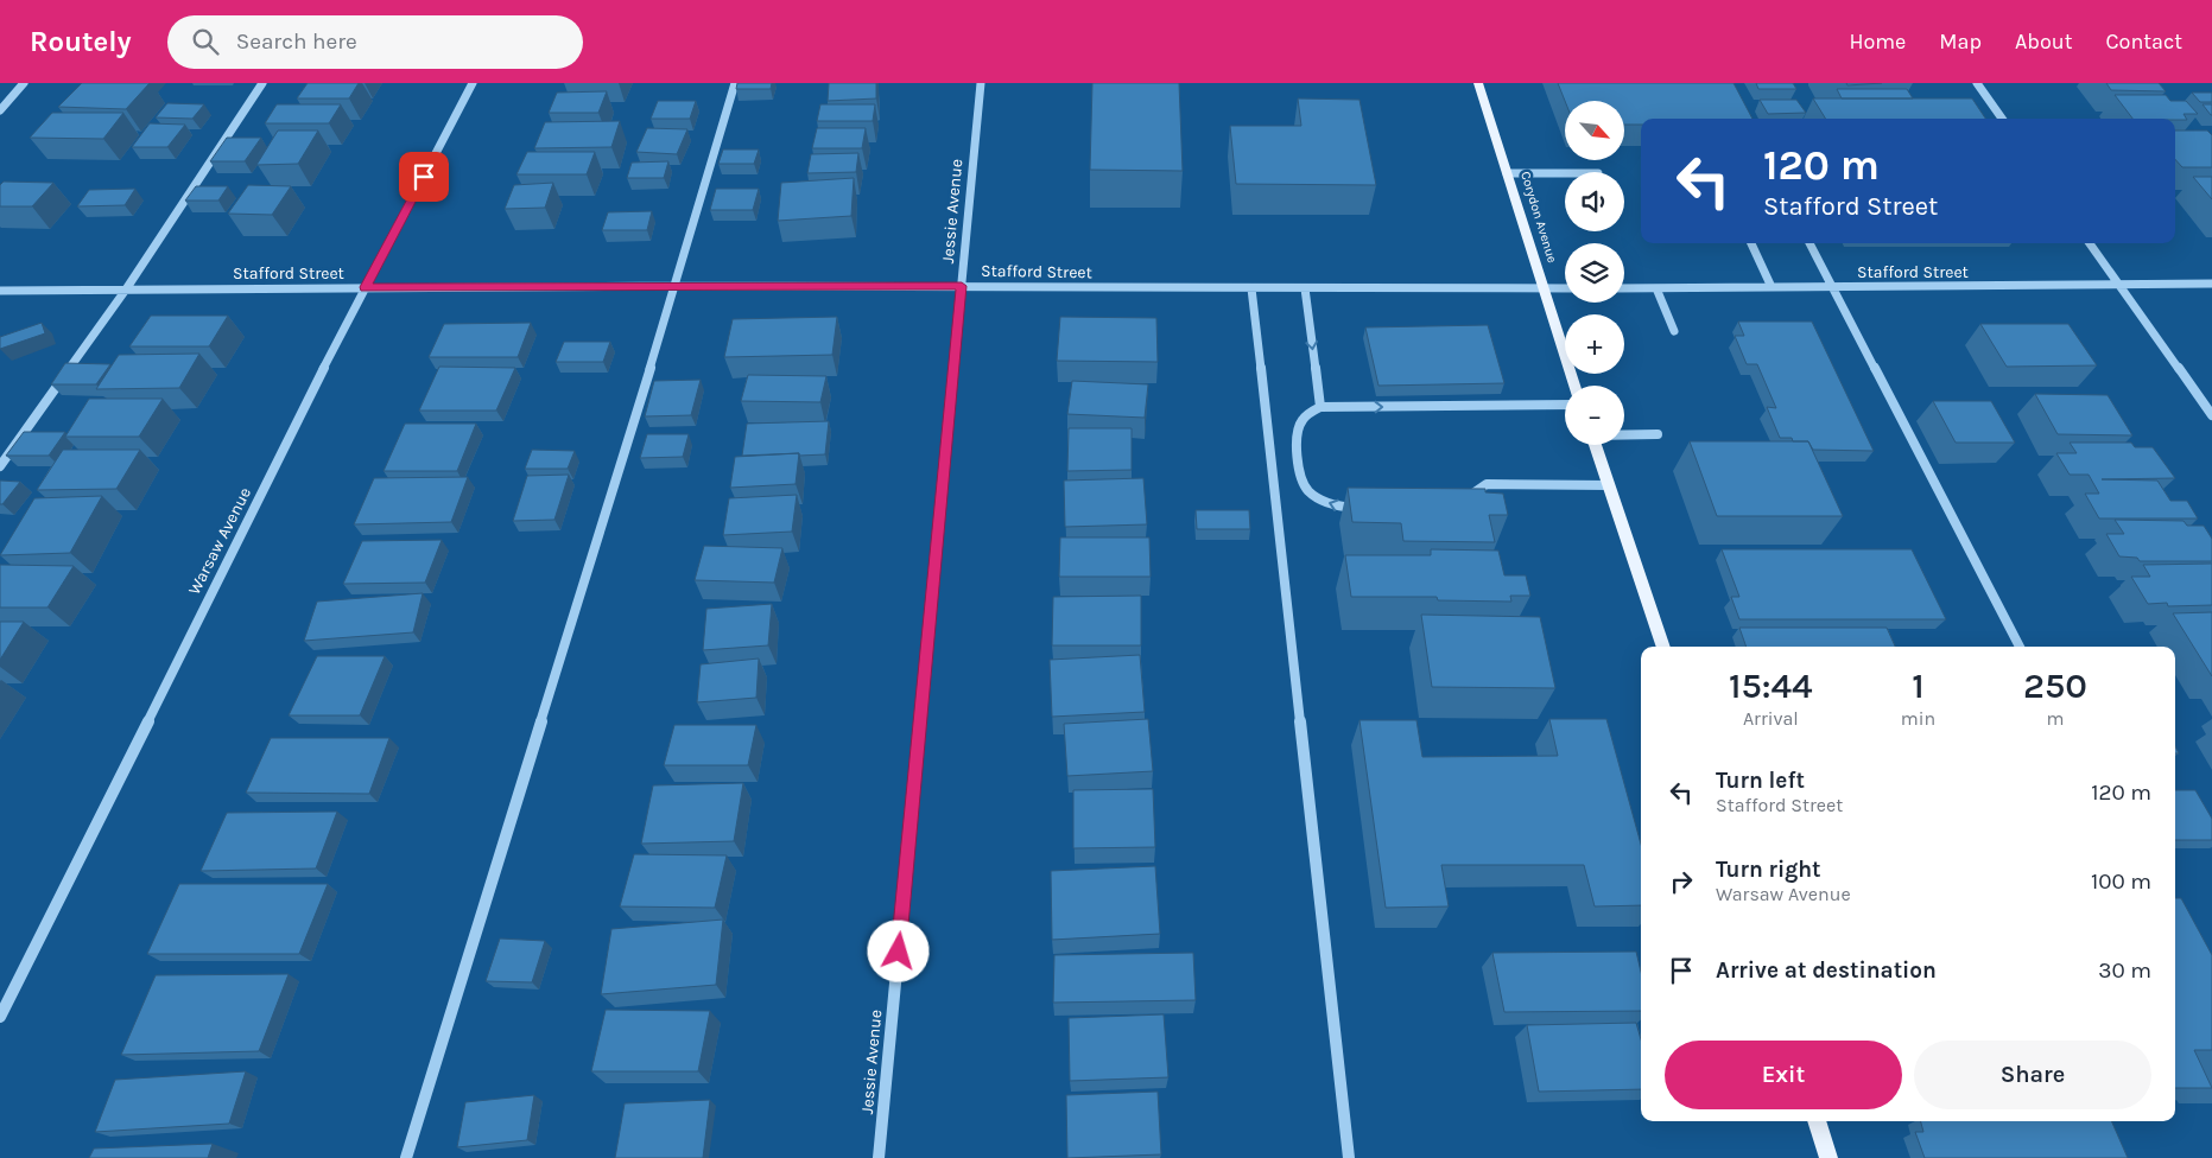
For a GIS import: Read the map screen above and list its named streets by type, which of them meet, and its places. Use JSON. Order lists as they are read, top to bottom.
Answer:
{
  "streets": {
    "main road": ["Corydon Avenue"],
    "street": ["Jessie Avenue", "Stafford Street", "Warsaw Avenue"]
  },
  "crossings": [
    ["Jessie Avenue", "Stafford Street"],
    ["Corydon Avenue", "Stafford Street"],
    ["Stafford Street", "Warsaw Avenue"]
  ],
  "north": "bottom right",
  "page": {
    "header": "Routely",
    "search": "Search here",
    "nav": [
      "Home",
      "Map",
      "About",
      "Contact"
    ],
    "map_buttons": ["+", "−"],
    "turn": ["120 m", "Stafford Street"],
    "eta": [
      "15:44",
      "Arrival",
      "1",
      "min",
      "250",
      "m"
    ],
    "list": [
      {
        "name": "Turn left",
        "note": "Stafford Street",
        "value": "120 m"
      },
      {
        "name": "Turn right",
        "note": "Warsaw Avenue",
        "value": "100 m"
      },
      {
        "name": "Arrive at destination",
        "value": "30 m"
      }
    ],
    "buttons": ["Exit", "Share"]
  }
}
